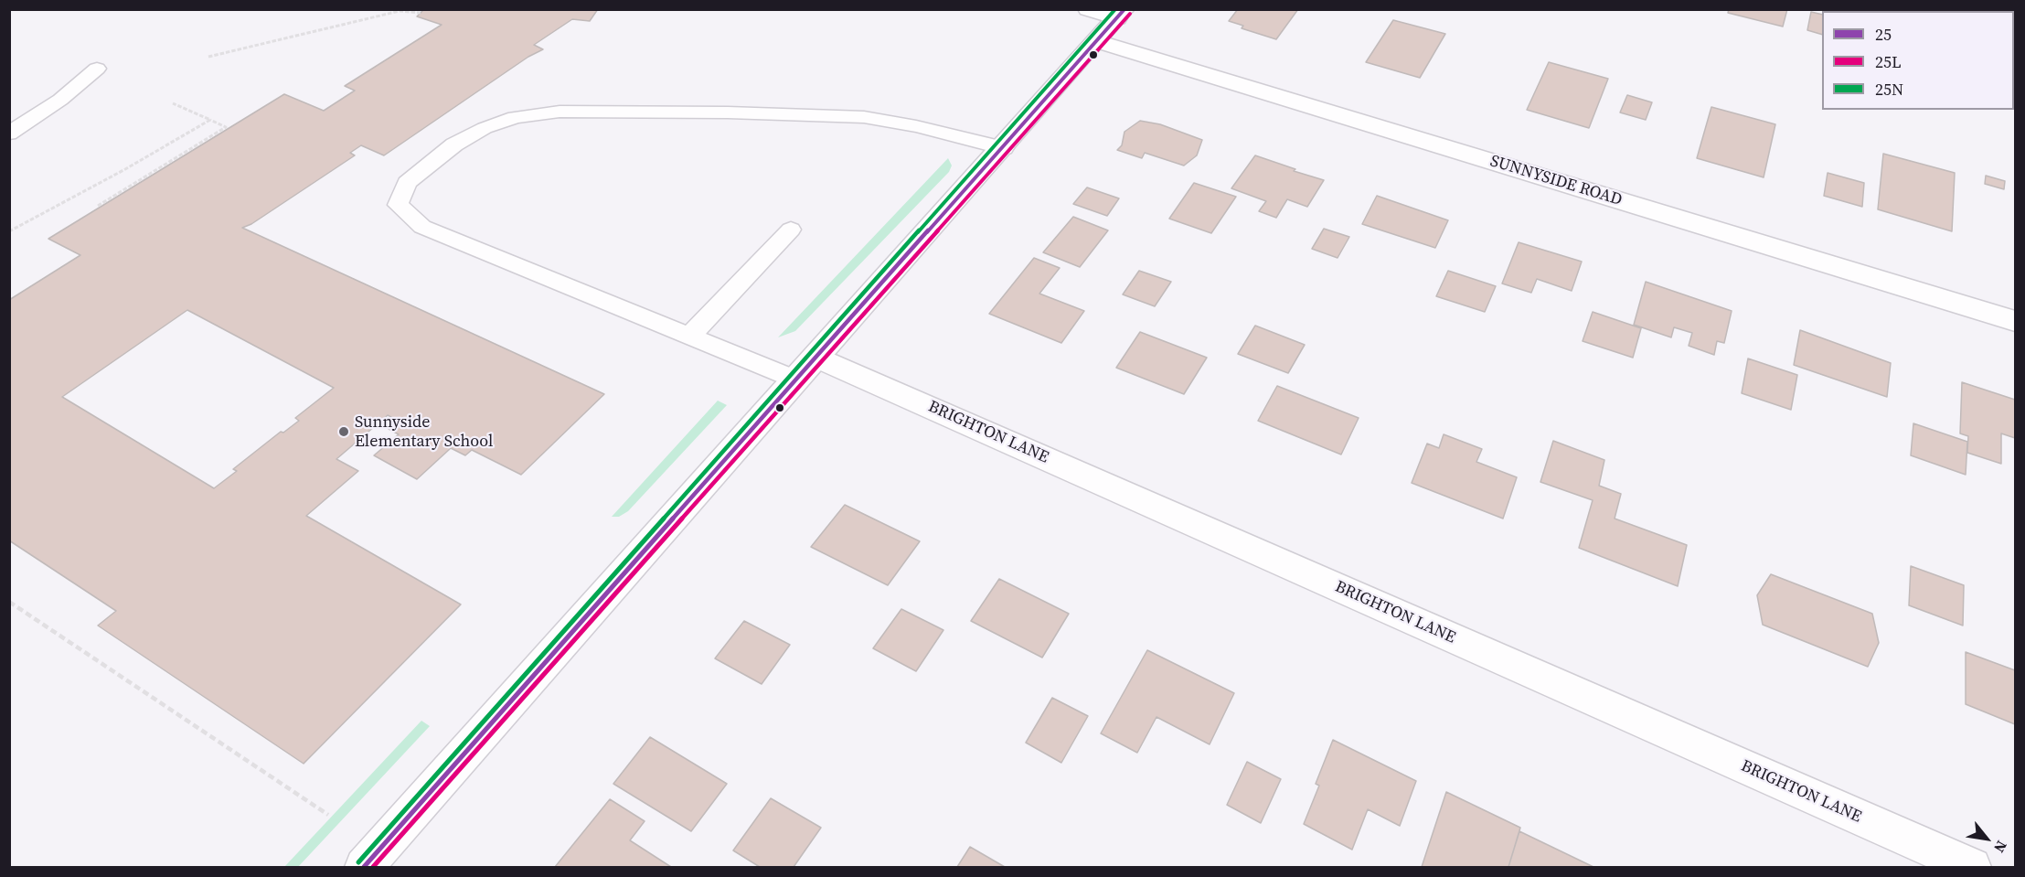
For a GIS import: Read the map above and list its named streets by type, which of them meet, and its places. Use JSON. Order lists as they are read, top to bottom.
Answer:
{
  "streets": {
    "street": ["SUNNYSIDE ROAD", "BRIGHTON LANE"]
  },
  "places": ["Sunnyside Elementary School"],
  "lines": ["transit line 25", "transit line 25N", "transit line 25L"],
  "legend": ["25", "25L", "25N"],
  "north": "bottom right"
}
